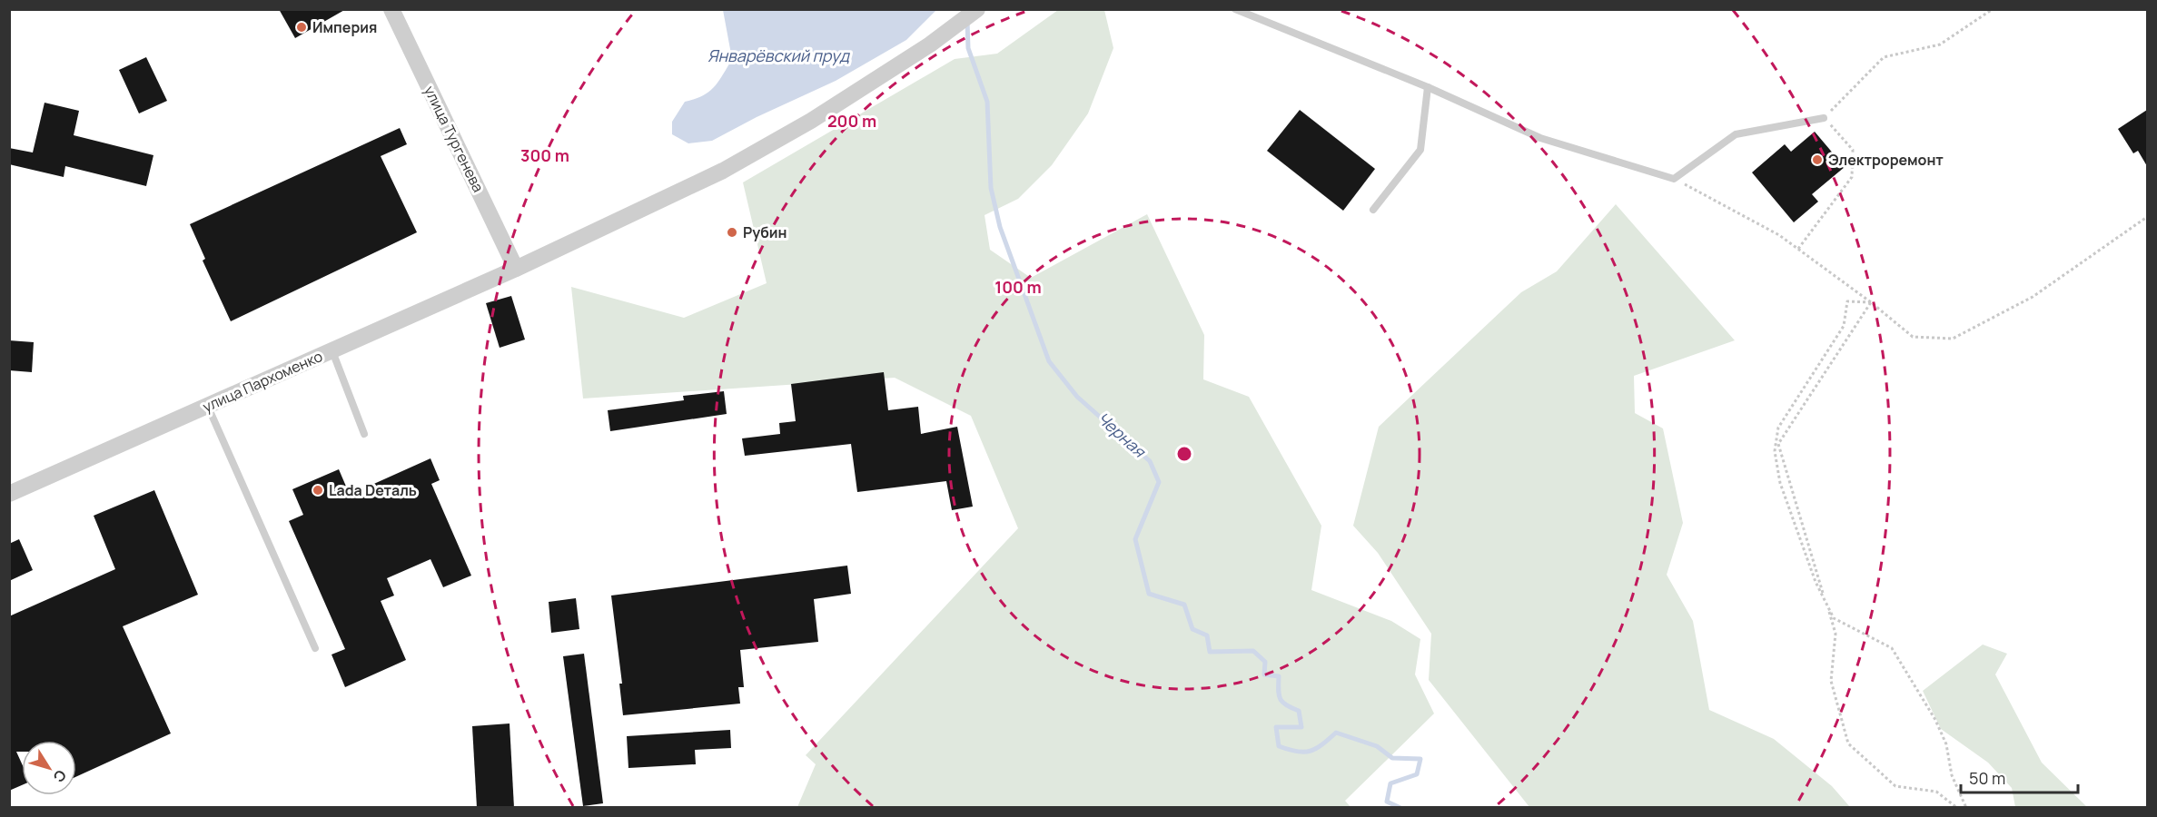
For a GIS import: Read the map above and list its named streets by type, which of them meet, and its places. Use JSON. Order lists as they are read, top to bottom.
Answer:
{
  "streets": {
    "street": ["улица Тургенева", "улица Пархоменко"]
  },
  "crossings": [
    ["улица Тургенева", "улица Пархоменко"]
  ],
  "water": ["Январёвский пруд", "Черная"],
  "places": [
    "Империя",
    "Электроремонт",
    "Рубин",
    "Lada Dеталь"
  ],
  "scale_bar": "50 m",
  "north": "bottom right",
  "rings": ["200 m", "300 m", "100 m"]
}
